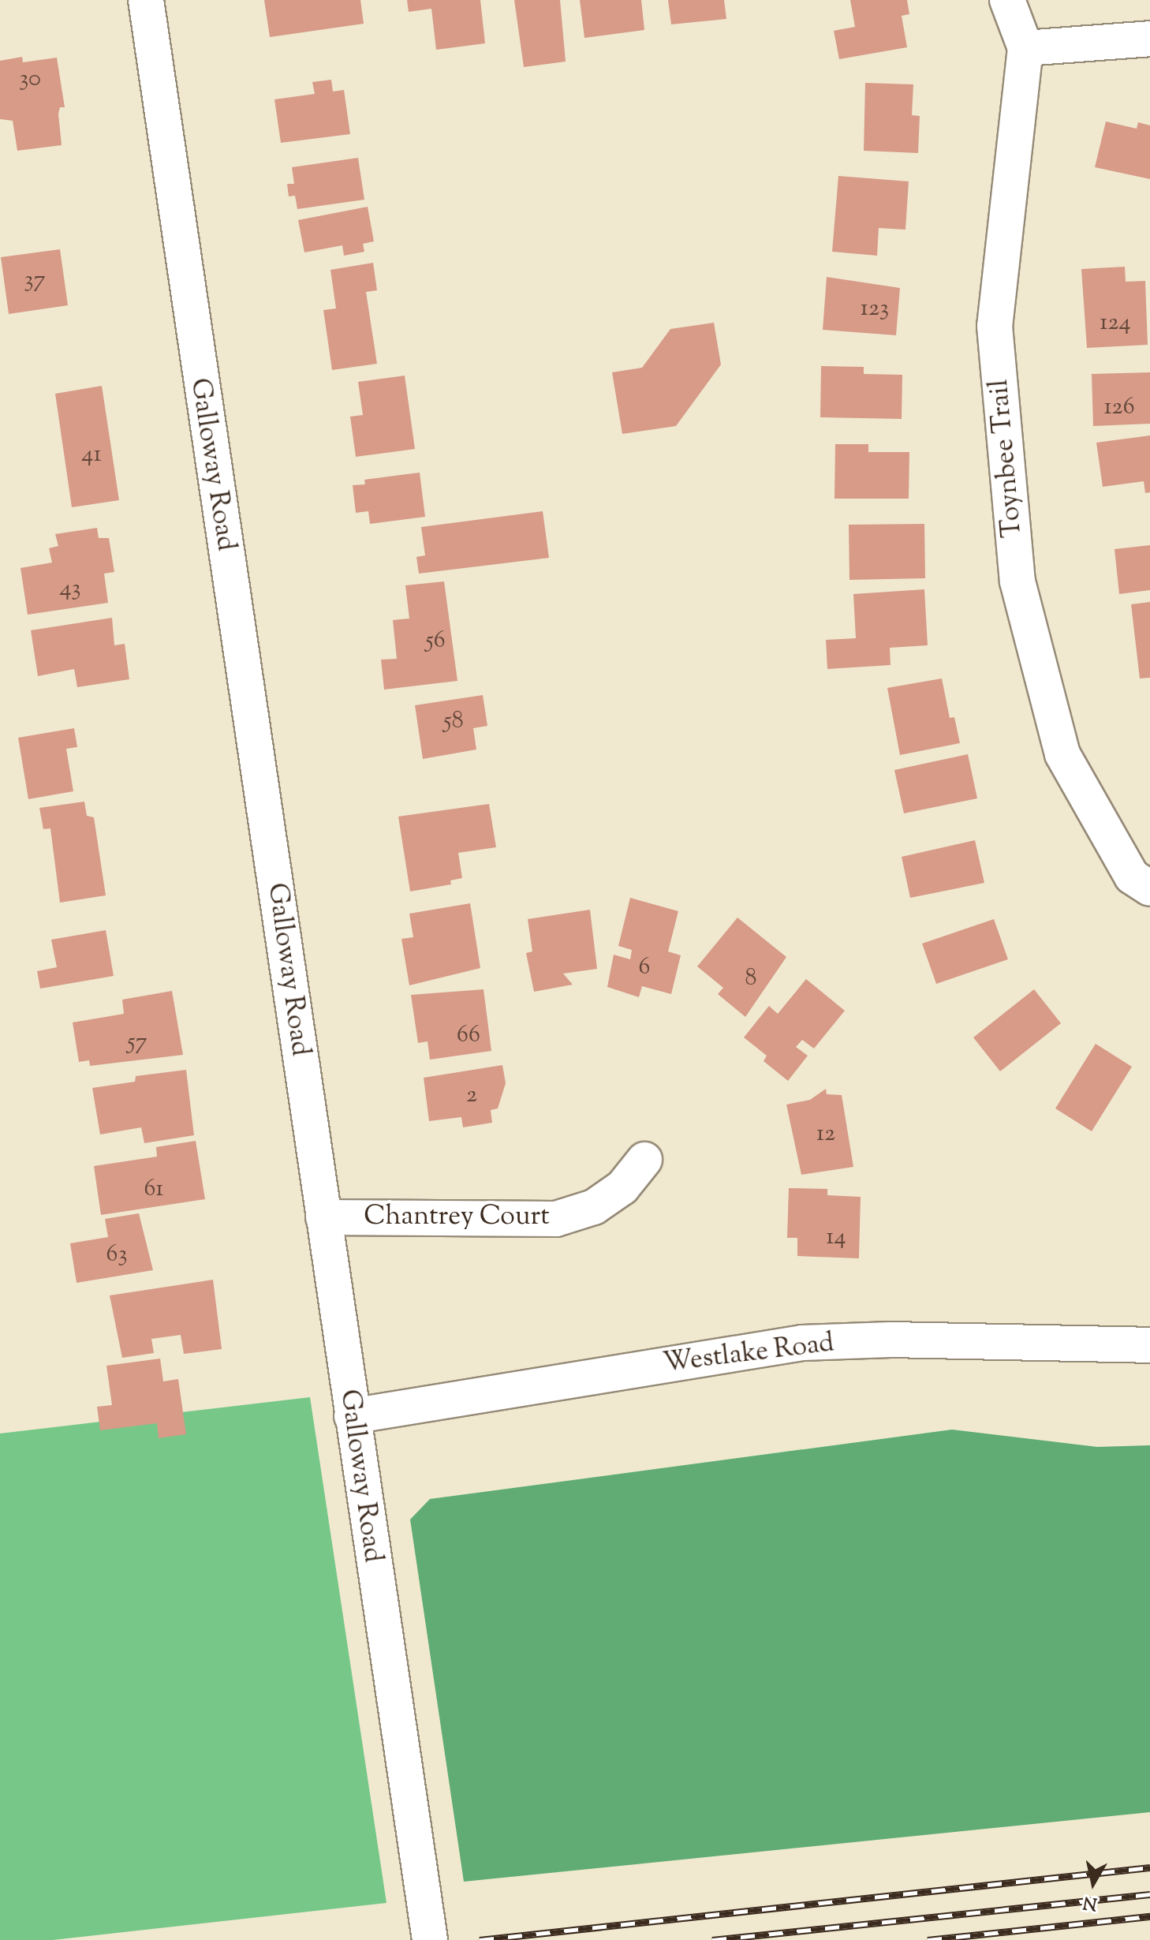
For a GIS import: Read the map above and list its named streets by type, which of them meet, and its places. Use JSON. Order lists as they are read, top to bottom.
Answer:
{
  "streets": {
    "street": [
      "Toynbee Trail",
      "Galloway Road",
      "Chantrey Court",
      "Westlake Road"
    ]
  },
  "crossings": [
    ["Galloway Road", "Chantrey Court"],
    ["Galloway Road", "Westlake Road"]
  ],
  "house_numbers": [
    "30",
    "37",
    "123",
    "124",
    "126",
    "41",
    "43",
    "56",
    "58",
    "6",
    "8",
    "66",
    "57",
    "2",
    "12",
    "61",
    "14",
    "63"
  ],
  "north": "bottom"
}
